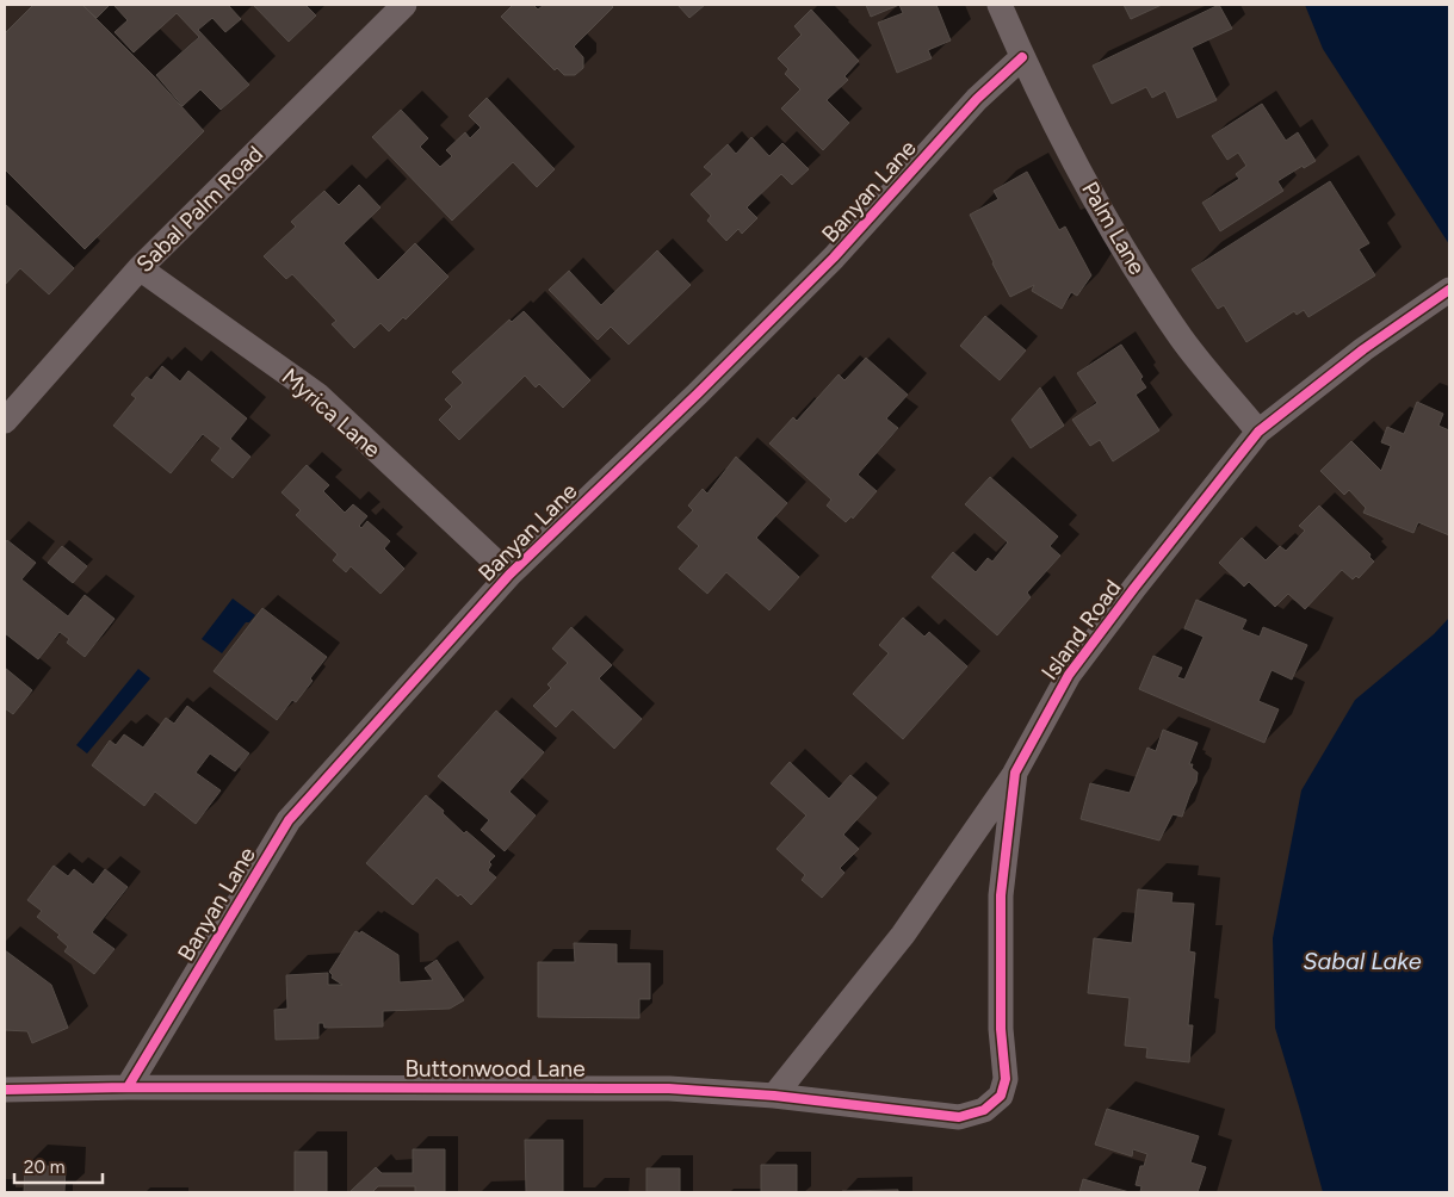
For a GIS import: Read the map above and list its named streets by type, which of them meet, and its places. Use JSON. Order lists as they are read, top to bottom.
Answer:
{
  "streets": {
    "street": [
      "Banyan Lane",
      "Sabal Palm Road",
      "Palm Lane",
      "Myrica Lane",
      "Island Road",
      "Buttonwood Lane"
    ]
  },
  "crossings": [
    ["Banyan Lane", "Palm Lane"],
    ["Banyan Lane", "Myrica Lane"],
    ["Banyan Lane", "Buttonwood Lane"],
    ["Sabal Palm Road", "Myrica Lane"],
    ["Palm Lane", "Island Road"],
    ["Island Road", "Buttonwood Lane"]
  ],
  "water": ["Sabal Lake"],
  "scale_bar": "20 m"
}
